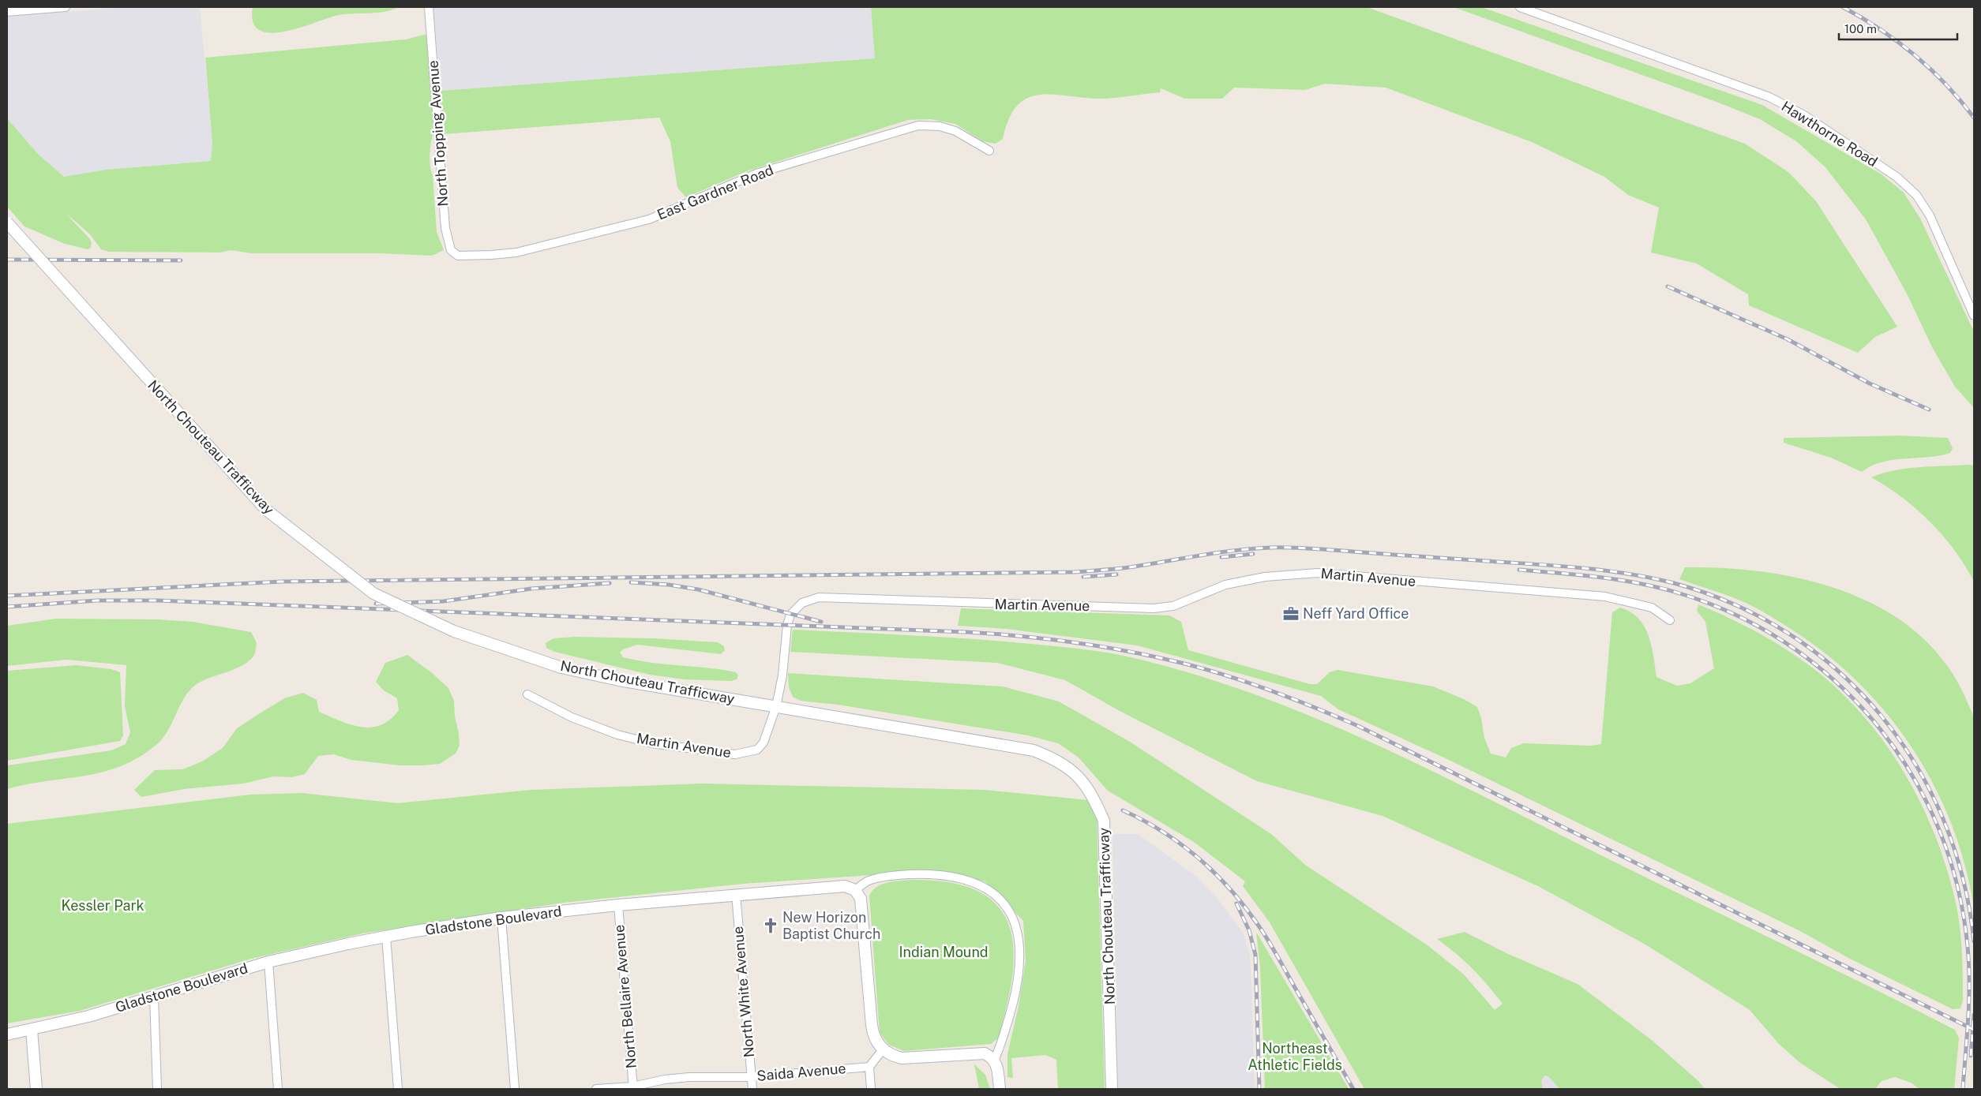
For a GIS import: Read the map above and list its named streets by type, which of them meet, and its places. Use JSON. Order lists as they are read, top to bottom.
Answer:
{
  "streets": {
    "main road": ["North Chouteau Trafficway", "Gladstone Boulevard"],
    "street": [
      "North Topping Avenue",
      "Hawthorne Road",
      "East Gardner Road",
      "Martin Avenue",
      "North White Avenue",
      "North Bellaire Avenue",
      "Saida Avenue"
    ]
  },
  "crossings": [
    ["North Topping Avenue", "East Gardner Road"],
    ["North Chouteau Trafficway", "Martin Avenue"],
    ["Gladstone Boulevard", "North White Avenue"],
    ["Gladstone Boulevard", "North Bellaire Avenue"],
    ["North White Avenue", "Saida Avenue"],
    ["North Bellaire Avenue", "Saida Avenue"]
  ],
  "parks": ["Kessler Park", "Indian Mound", "Northeast Athletic Fields"],
  "places": {
    "office": ["Neff Yard Office"],
    "church": ["New Horizon Baptist Church"]
  },
  "scale_bar": "100 m"
}
